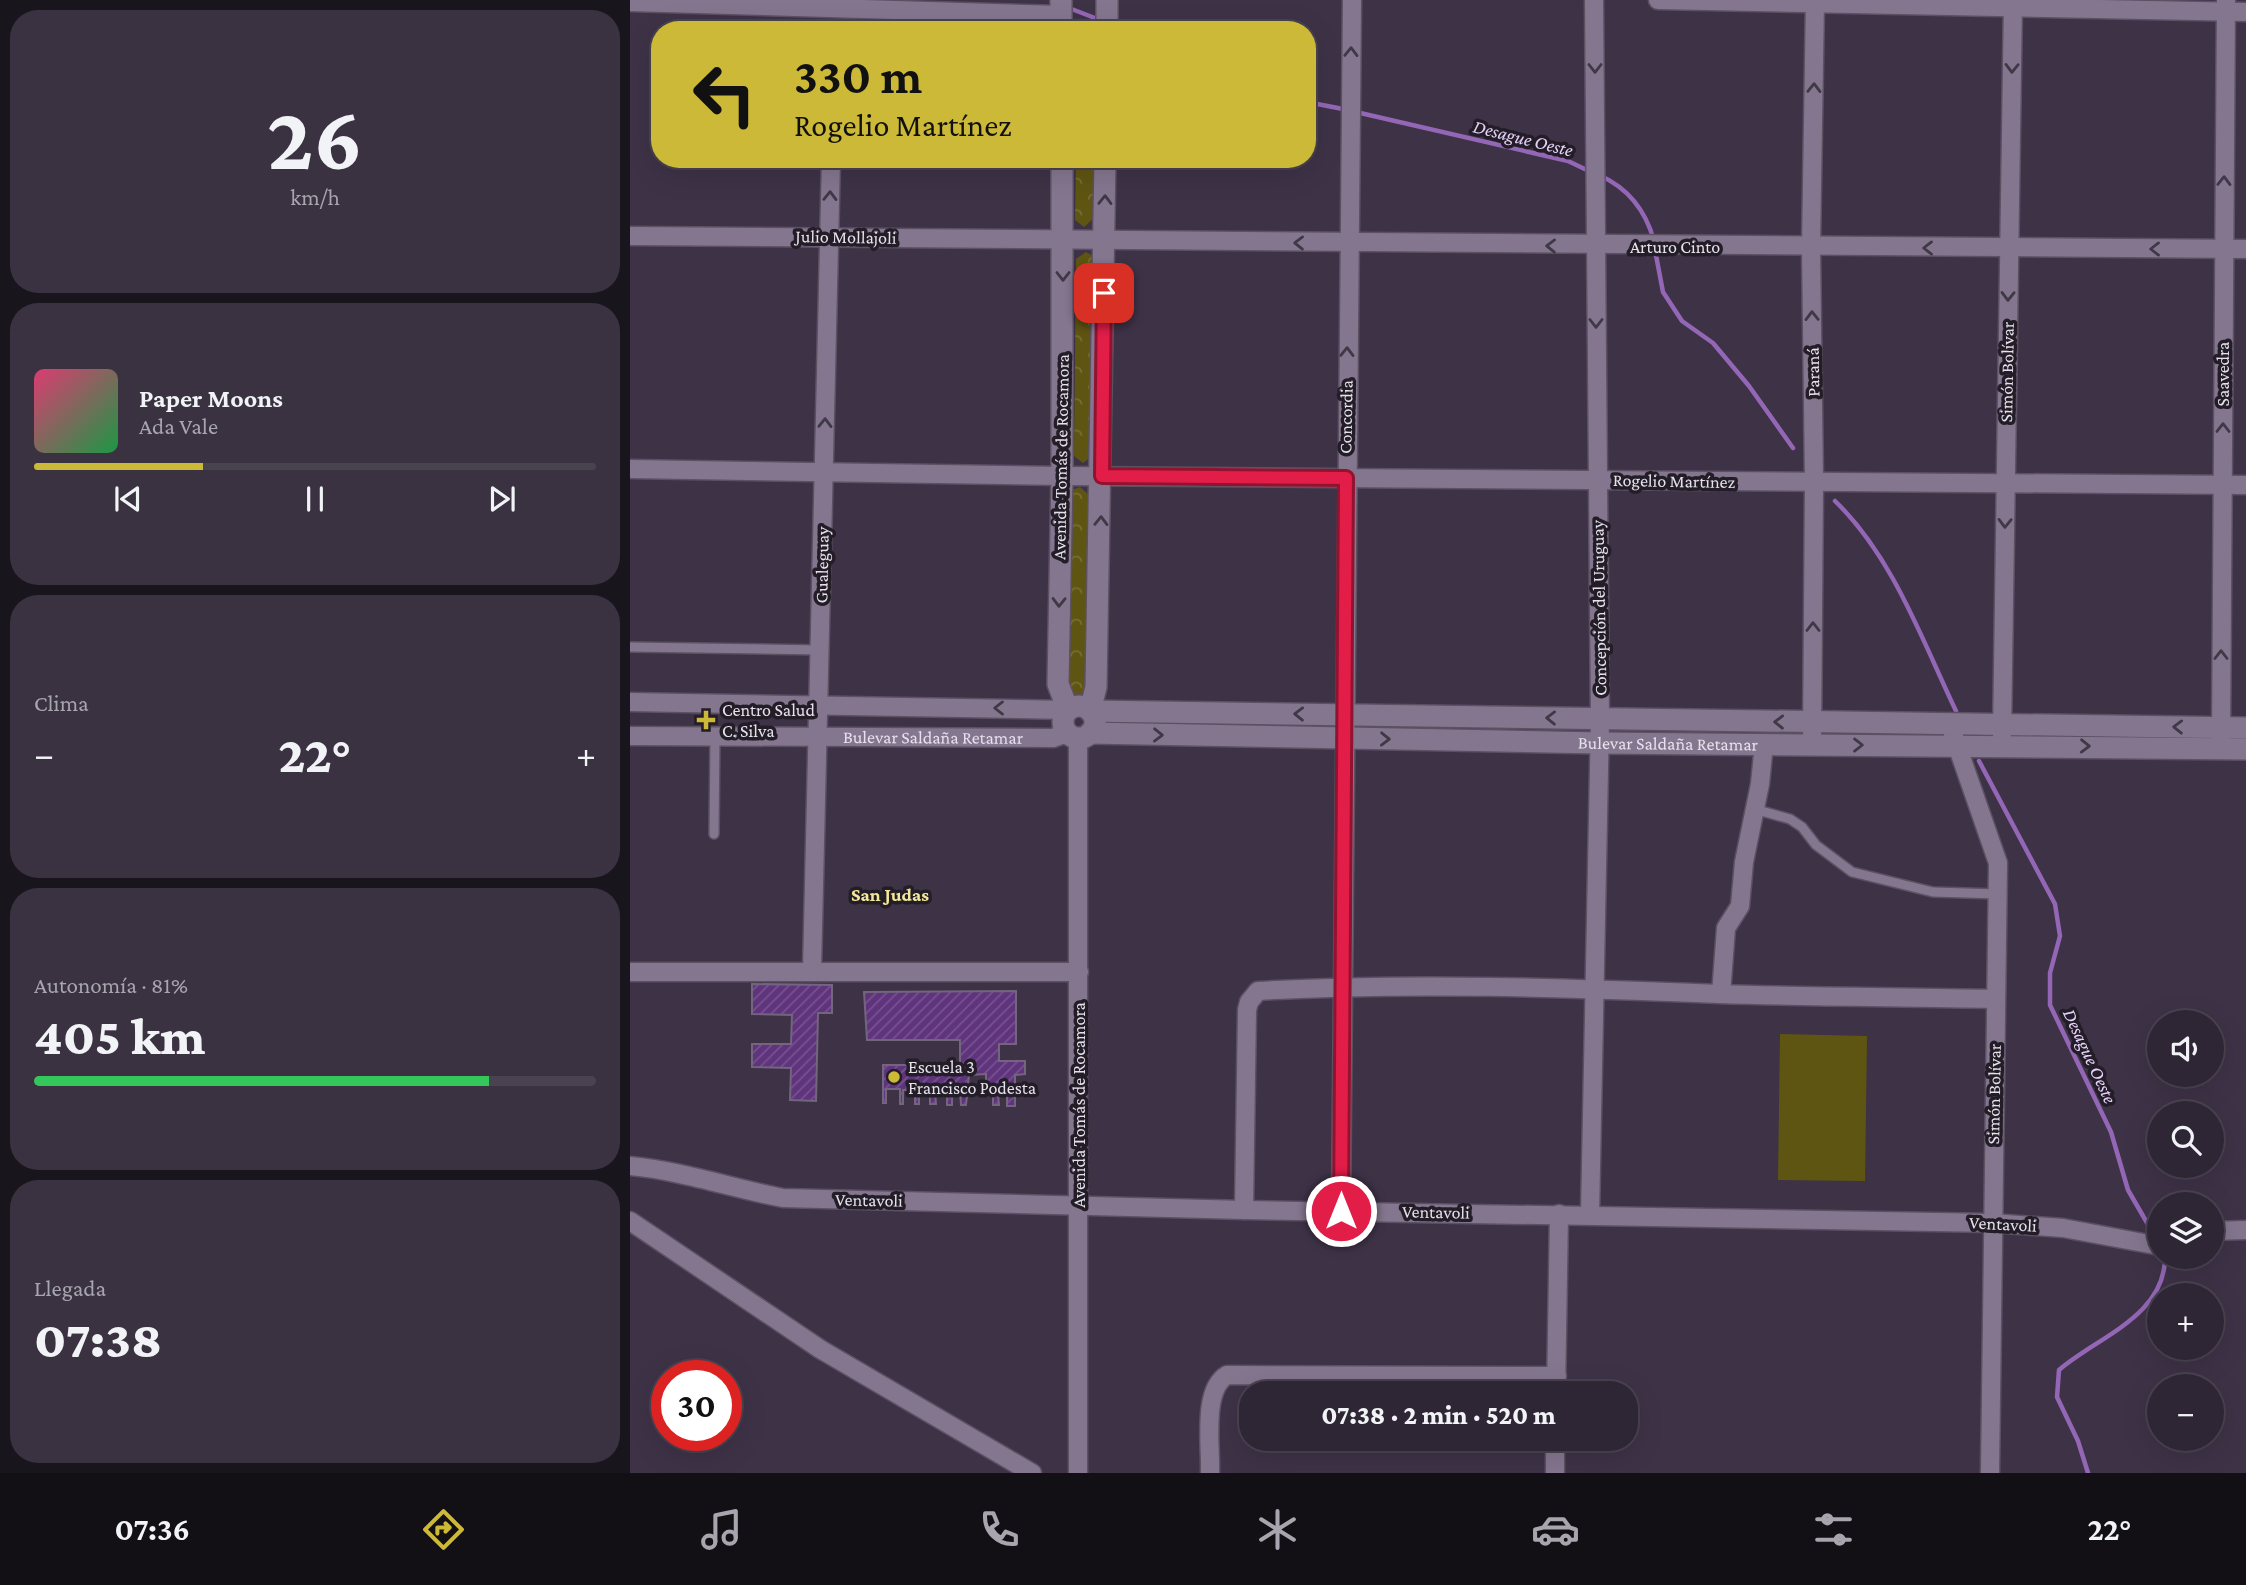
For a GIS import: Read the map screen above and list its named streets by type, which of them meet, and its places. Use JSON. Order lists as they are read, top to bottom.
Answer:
{
  "streets": {
    "street": [
      "Julio Mollajoli",
      "Arturo Cinto",
      "Paraná",
      "Simón Bolívar",
      "Saavedra",
      "Concordia",
      "Avenida Tomás de Rocamora",
      "Rogelio Martínez",
      "Gualeguay",
      "Concepción del Uruguay",
      "Bulevar Saldaña Retamar",
      "Ventavoli"
    ]
  },
  "crossings": [
    ["Julio Mollajoli", "Arturo Cinto"],
    ["Julio Mollajoli", "Avenida Tomás de Rocamora"],
    ["Julio Mollajoli", "Gualeguay"],
    ["Arturo Cinto", "Paraná"],
    ["Arturo Cinto", "Simón Bolívar"],
    ["Arturo Cinto", "Saavedra"],
    ["Arturo Cinto", "Concordia"],
    ["Arturo Cinto", "Concepción del Uruguay"],
    ["Paraná", "Rogelio Martínez"],
    ["Paraná", "Bulevar Saldaña Retamar"],
    ["Simón Bolívar", "Rogelio Martínez"],
    ["Simón Bolívar", "Bulevar Saldaña Retamar"],
    ["Simón Bolívar", "Ventavoli"],
    ["Saavedra", "Rogelio Martínez"],
    ["Saavedra", "Bulevar Saldaña Retamar"],
    ["Concordia", "Rogelio Martínez"],
    ["Concordia", "Bulevar Saldaña Retamar"],
    ["Concordia", "Ventavoli"],
    ["Avenida Tomás de Rocamora", "Rogelio Martínez"],
    ["Avenida Tomás de Rocamora", "Bulevar Saldaña Retamar"],
    ["Avenida Tomás de Rocamora", "Ventavoli"],
    ["Rogelio Martínez", "Gualeguay"],
    ["Rogelio Martínez", "Concepción del Uruguay"],
    ["Gualeguay", "Bulevar Saldaña Retamar"],
    ["Concepción del Uruguay", "Bulevar Saldaña Retamar"],
    ["Concepción del Uruguay", "Ventavoli"]
  ],
  "one_way": [
    "Arturo Cinto",
    "Paraná",
    "Simón Bolívar",
    "Saavedra",
    "Concordia",
    "Gualeguay",
    "Concepción del Uruguay"
  ],
  "districts": ["San Judas"],
  "water": ["Desague Oeste"],
  "places": {
    "health": ["Centro Salud C. Silva"],
    "other": ["Escuela 3 Francisco Podesta"]
  },
  "page": {
    "tile": [
      ["26", "km/h"],
      "Clima",
      ["Autonomía · 81%", "405 km"],
      ["Llegada", "07:38"]
    ],
    "turn": ["330 m", "Rogelio Martínez"],
    "song": ["Paper Moons", "Ada Vale"],
    "heat": ["−", "22°", "+"],
    "map_buttons": ["+", "−"],
    "limit": "30",
    "trip": "07:38 · 2 min · 520 m",
    "tabs": ["07:36", "22°"]
  }
}
